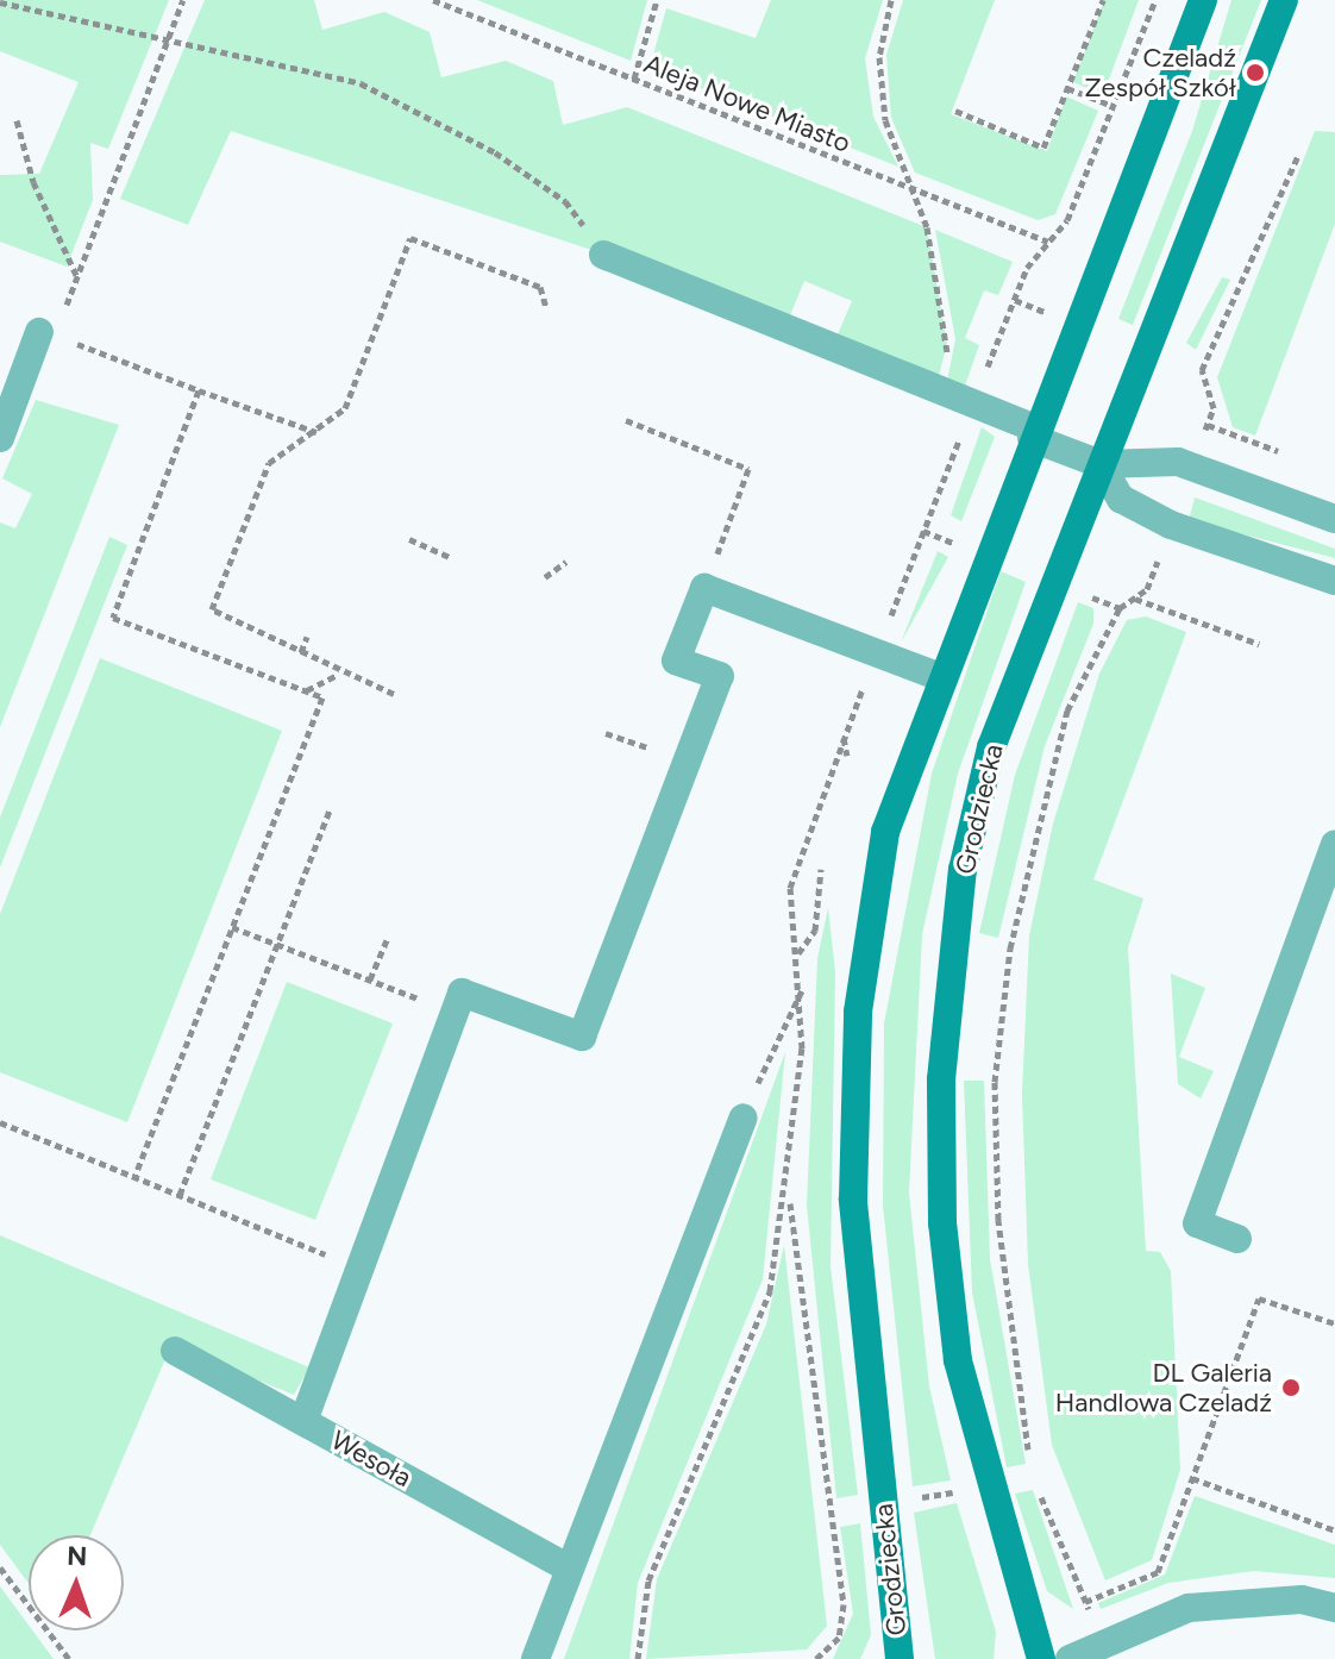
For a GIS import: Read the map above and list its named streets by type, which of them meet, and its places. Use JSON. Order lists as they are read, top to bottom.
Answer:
{
  "streets": {
    "street": ["Grodziecka", "Wesoła"],
    "path": ["Aleja Nowe Miasto"]
  },
  "places": ["Czeladź Zespół Szkół", "DL Galeria Handlowa Czeladź"],
  "north": "top"
}
